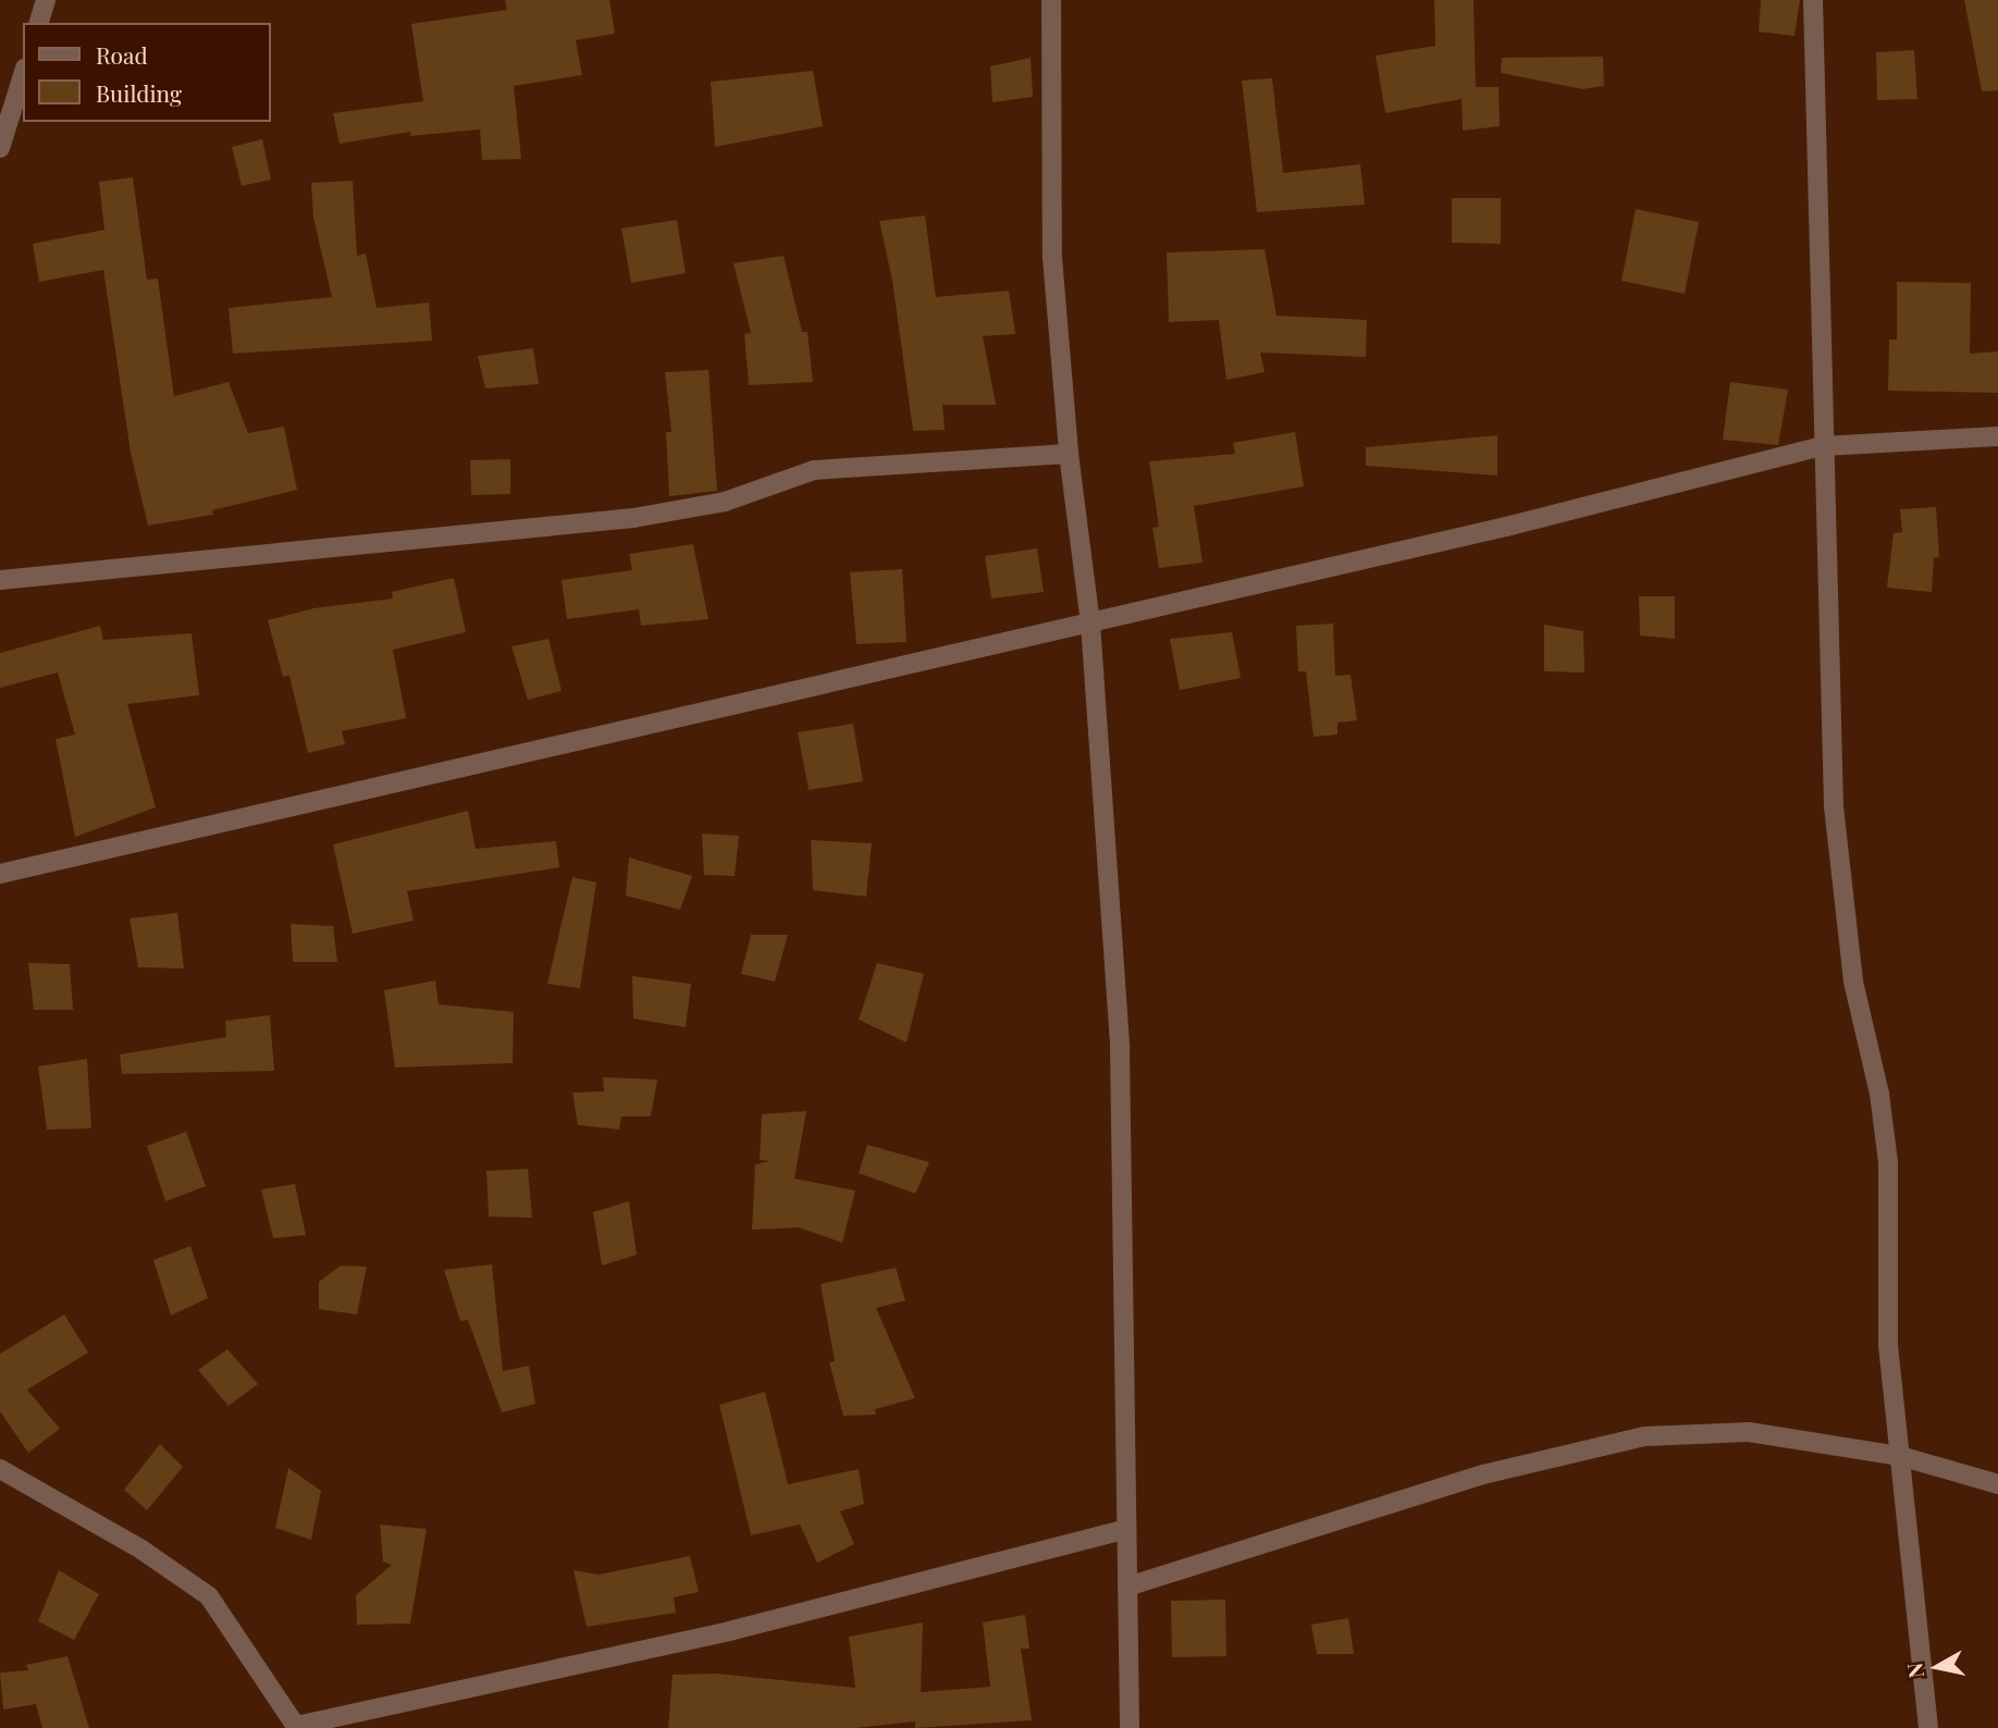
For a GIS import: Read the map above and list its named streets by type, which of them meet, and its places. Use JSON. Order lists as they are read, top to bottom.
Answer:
{
  "legend": ["Road", "Building"],
  "north": "left"
}
